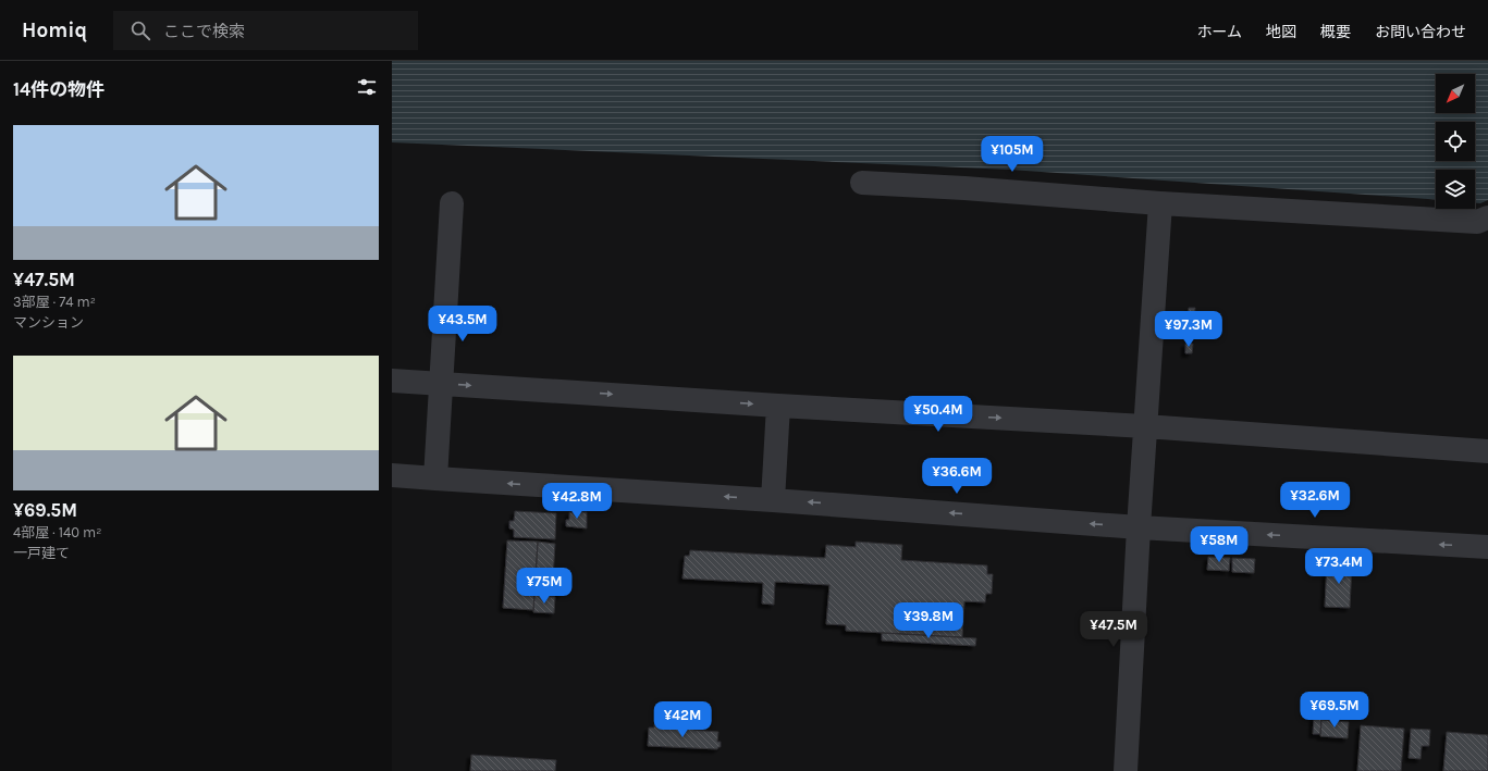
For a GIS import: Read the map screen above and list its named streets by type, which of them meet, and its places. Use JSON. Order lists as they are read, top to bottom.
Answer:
{
  "north": "bottom left",
  "page": {
    "header": "Homiq",
    "search": "ここで検索",
    "nav": [
      "ホーム",
      "地図",
      "概要",
      "お問い合わせ"
    ],
    "heading": "14件の物件",
    "list": [
      {
        "name": "¥47.5M",
        "note": "3部屋 · 74 m² · マンション"
      },
      {
        "name": "¥69.5M",
        "note": "4部屋 · 140 m² · 一戸建て"
      }
    ],
    "price": [
      "¥105M",
      "¥43.5M",
      "¥97.3M",
      "¥50.4M",
      "¥36.6M",
      "¥32.6M",
      "¥42.8M",
      "¥58M",
      "¥73.4M",
      "¥75M",
      "¥39.8M",
      "¥47.5M",
      "¥69.5M",
      "¥42M"
    ]
  }
}
